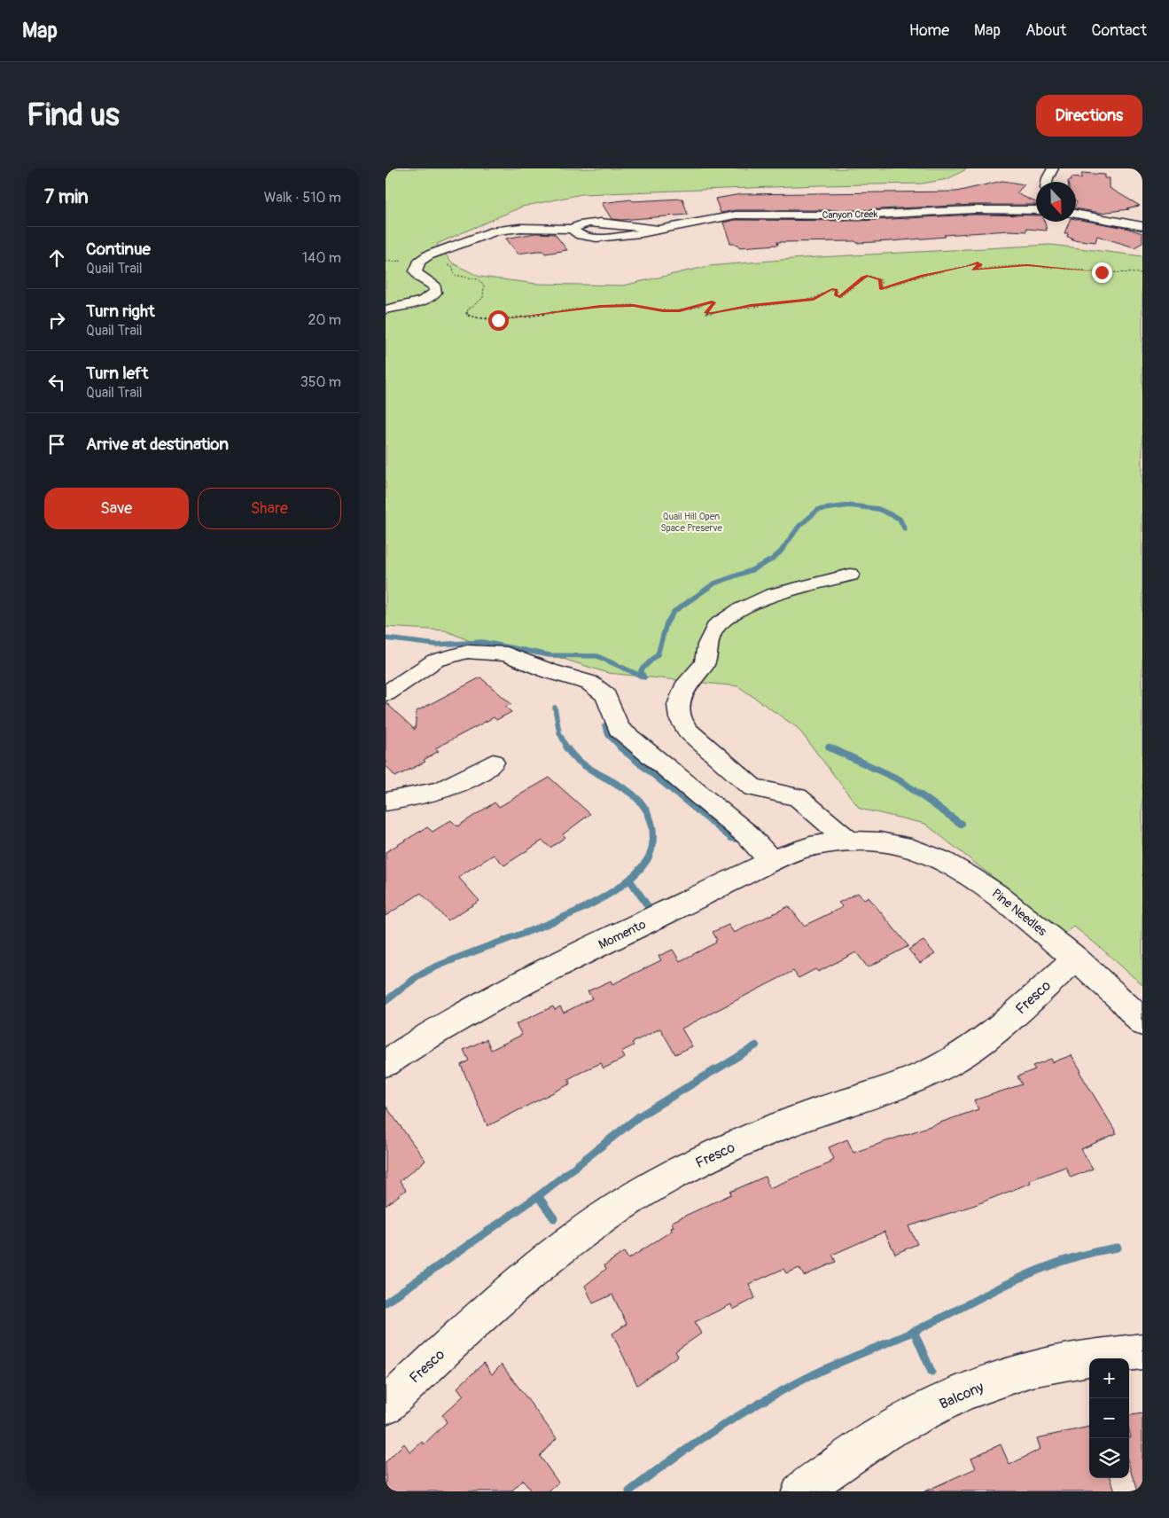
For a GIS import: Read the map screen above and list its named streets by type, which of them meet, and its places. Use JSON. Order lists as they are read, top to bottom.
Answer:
{
  "streets": {
    "street": [
      "Canyon Creek",
      "Pine Needles",
      "Momento",
      "Fresco",
      "Balcony"
    ]
  },
  "crossings": [
    ["Pine Needles", "Momento"],
    ["Pine Needles", "Fresco"]
  ],
  "parks": ["Quail Hill Open Space Preserve"],
  "north": "bottom",
  "page": {
    "header": "Map",
    "nav": [
      "Home",
      "Map",
      "About",
      "Contact"
    ],
    "buttons": [
      "Directions",
      ["Save", "Share"]
    ],
    "title": "Find us",
    "heading": ["7 min", "Walk · 510 m"],
    "list": [
      ["Continue", "Quail Trail", "140 m"],
      ["Turn right", "Quail Trail", "20 m"],
      ["Turn left", "Quail Trail", "350 m"],
      "Arrive at destination"
    ],
    "map_buttons": ["+", "−"]
  }
}
